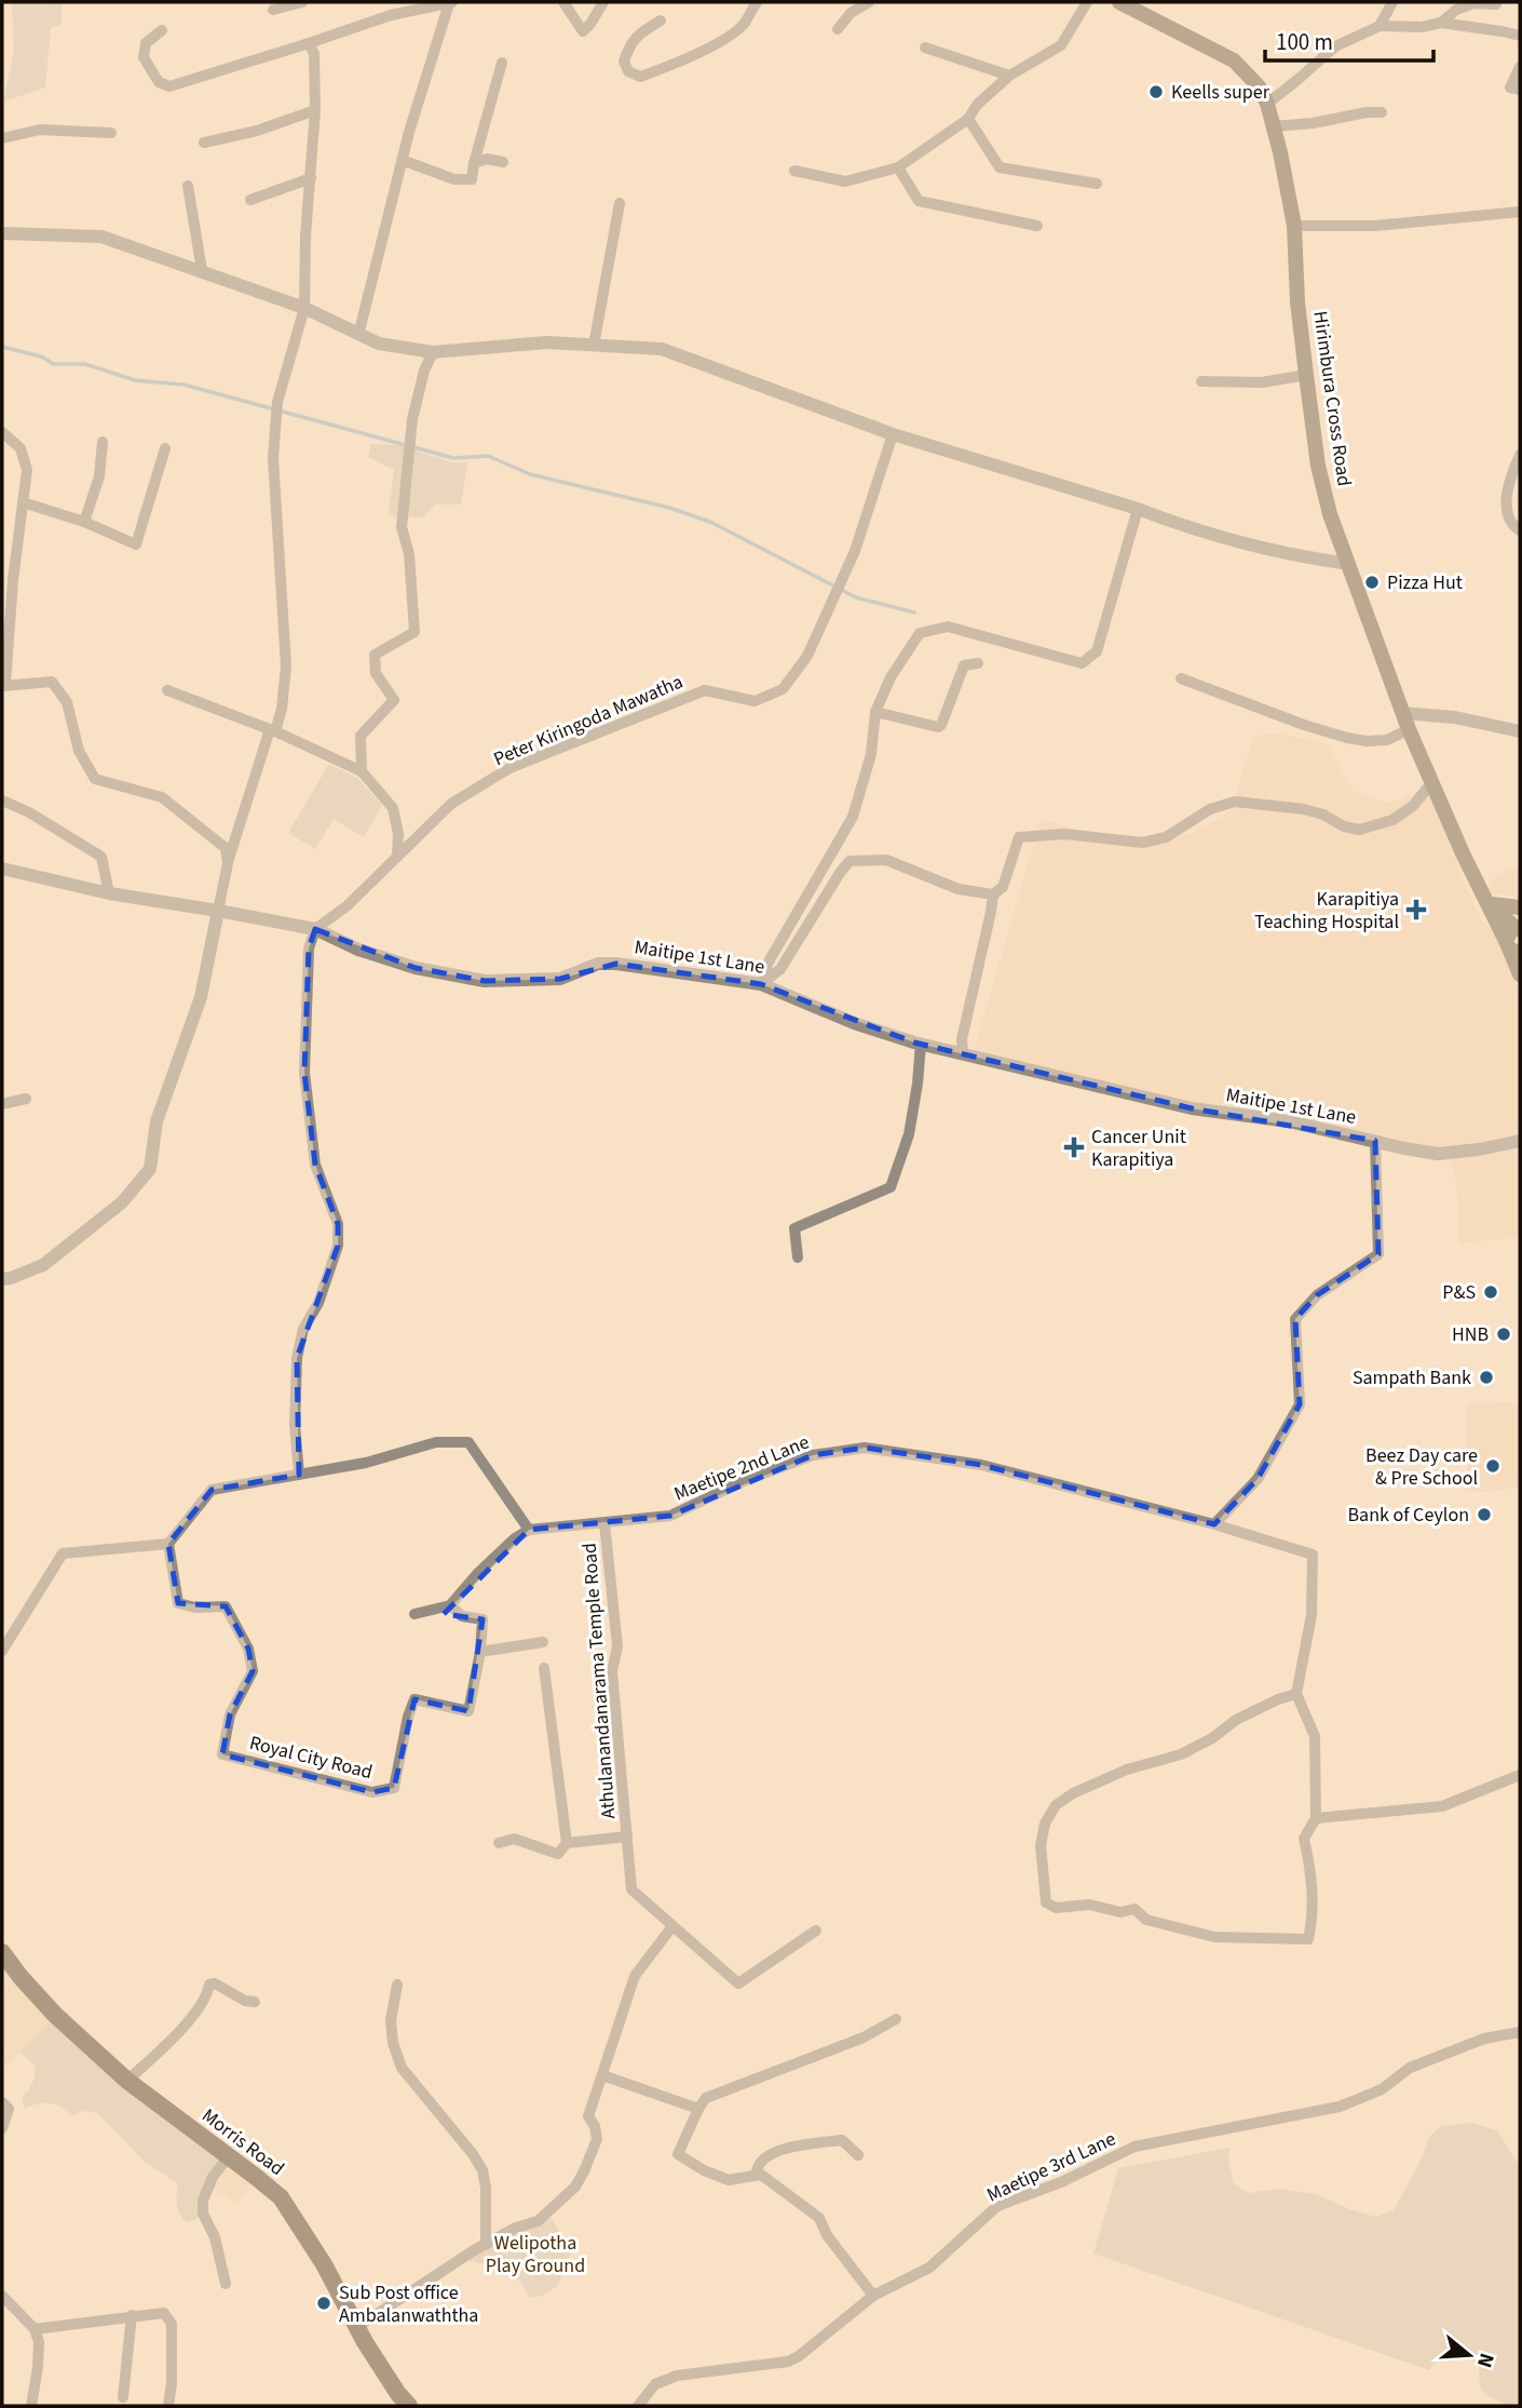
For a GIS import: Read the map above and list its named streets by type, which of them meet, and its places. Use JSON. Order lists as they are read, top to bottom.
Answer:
{
  "streets": {
    "main road": ["Hirimbura Cross Road", "Morris Road"],
    "street": [
      "Peter Kiringoda Mawatha",
      "Maitipe 1st Lane",
      "Maetipe 2nd Lane",
      "Athulanandanarama Temple Road",
      "Royal City Road",
      "Maetipe 3rd Lane"
    ]
  },
  "crossings": [
    ["Peter Kiringoda Mawatha", "Maitipe 1st Lane"],
    ["Maetipe 2nd Lane", "Athulanandanarama Temple Road"]
  ],
  "parks": ["Welipotha Play Ground"],
  "places": {
    "other": [
      "Keells super",
      "Pizza Hut",
      "P&S",
      "HNB",
      "Sampath Bank",
      "Beez Day care & Pre School",
      "Bank of Ceylon",
      "Sub Post office Ambalanwaththa"
    ],
    "health": ["Karapitiya Teaching Hospital", "Cancer Unit Karapitiya"]
  },
  "scale_bar": "100 m",
  "north": "right"
}
